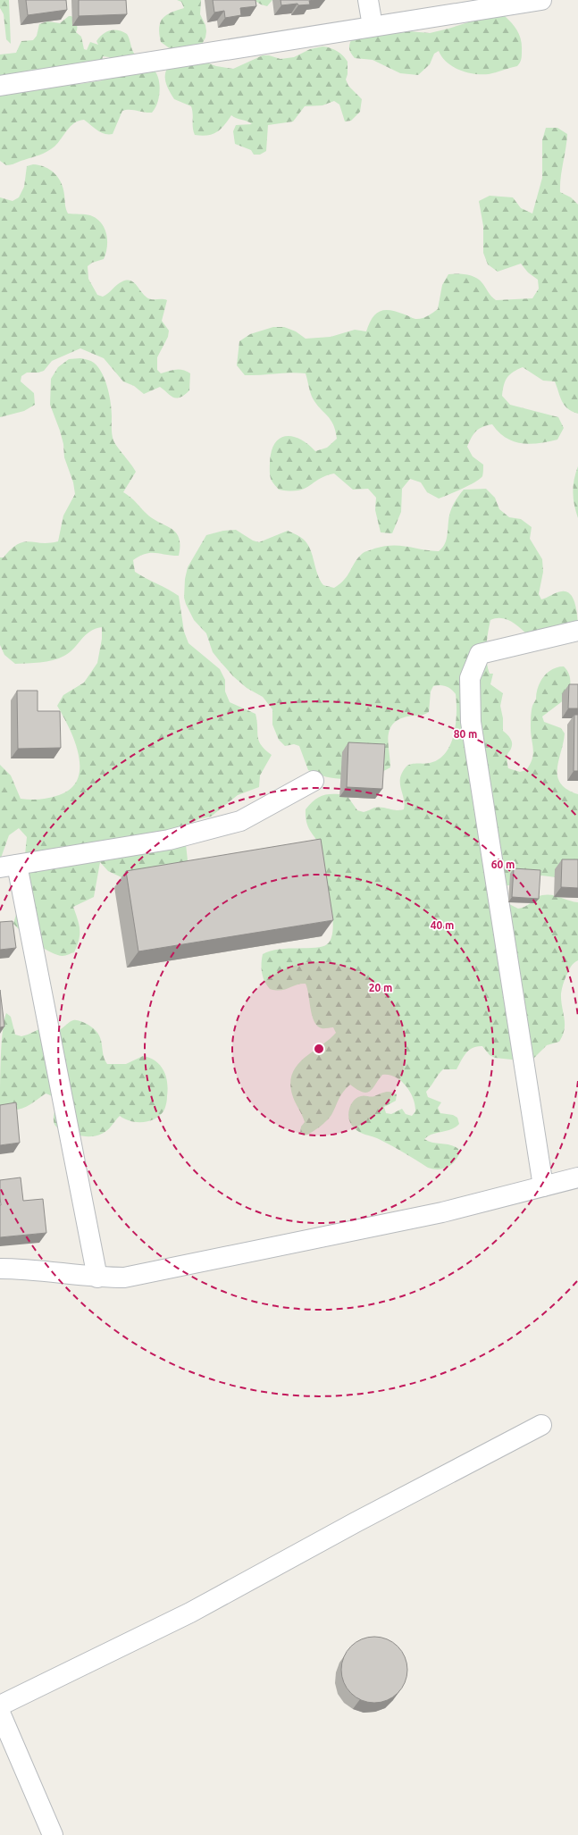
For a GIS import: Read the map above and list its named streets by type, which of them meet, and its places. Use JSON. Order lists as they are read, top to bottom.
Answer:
{
  "rings": [
    "80 m",
    "60 m",
    "40 m",
    "20 m"
  ]
}
